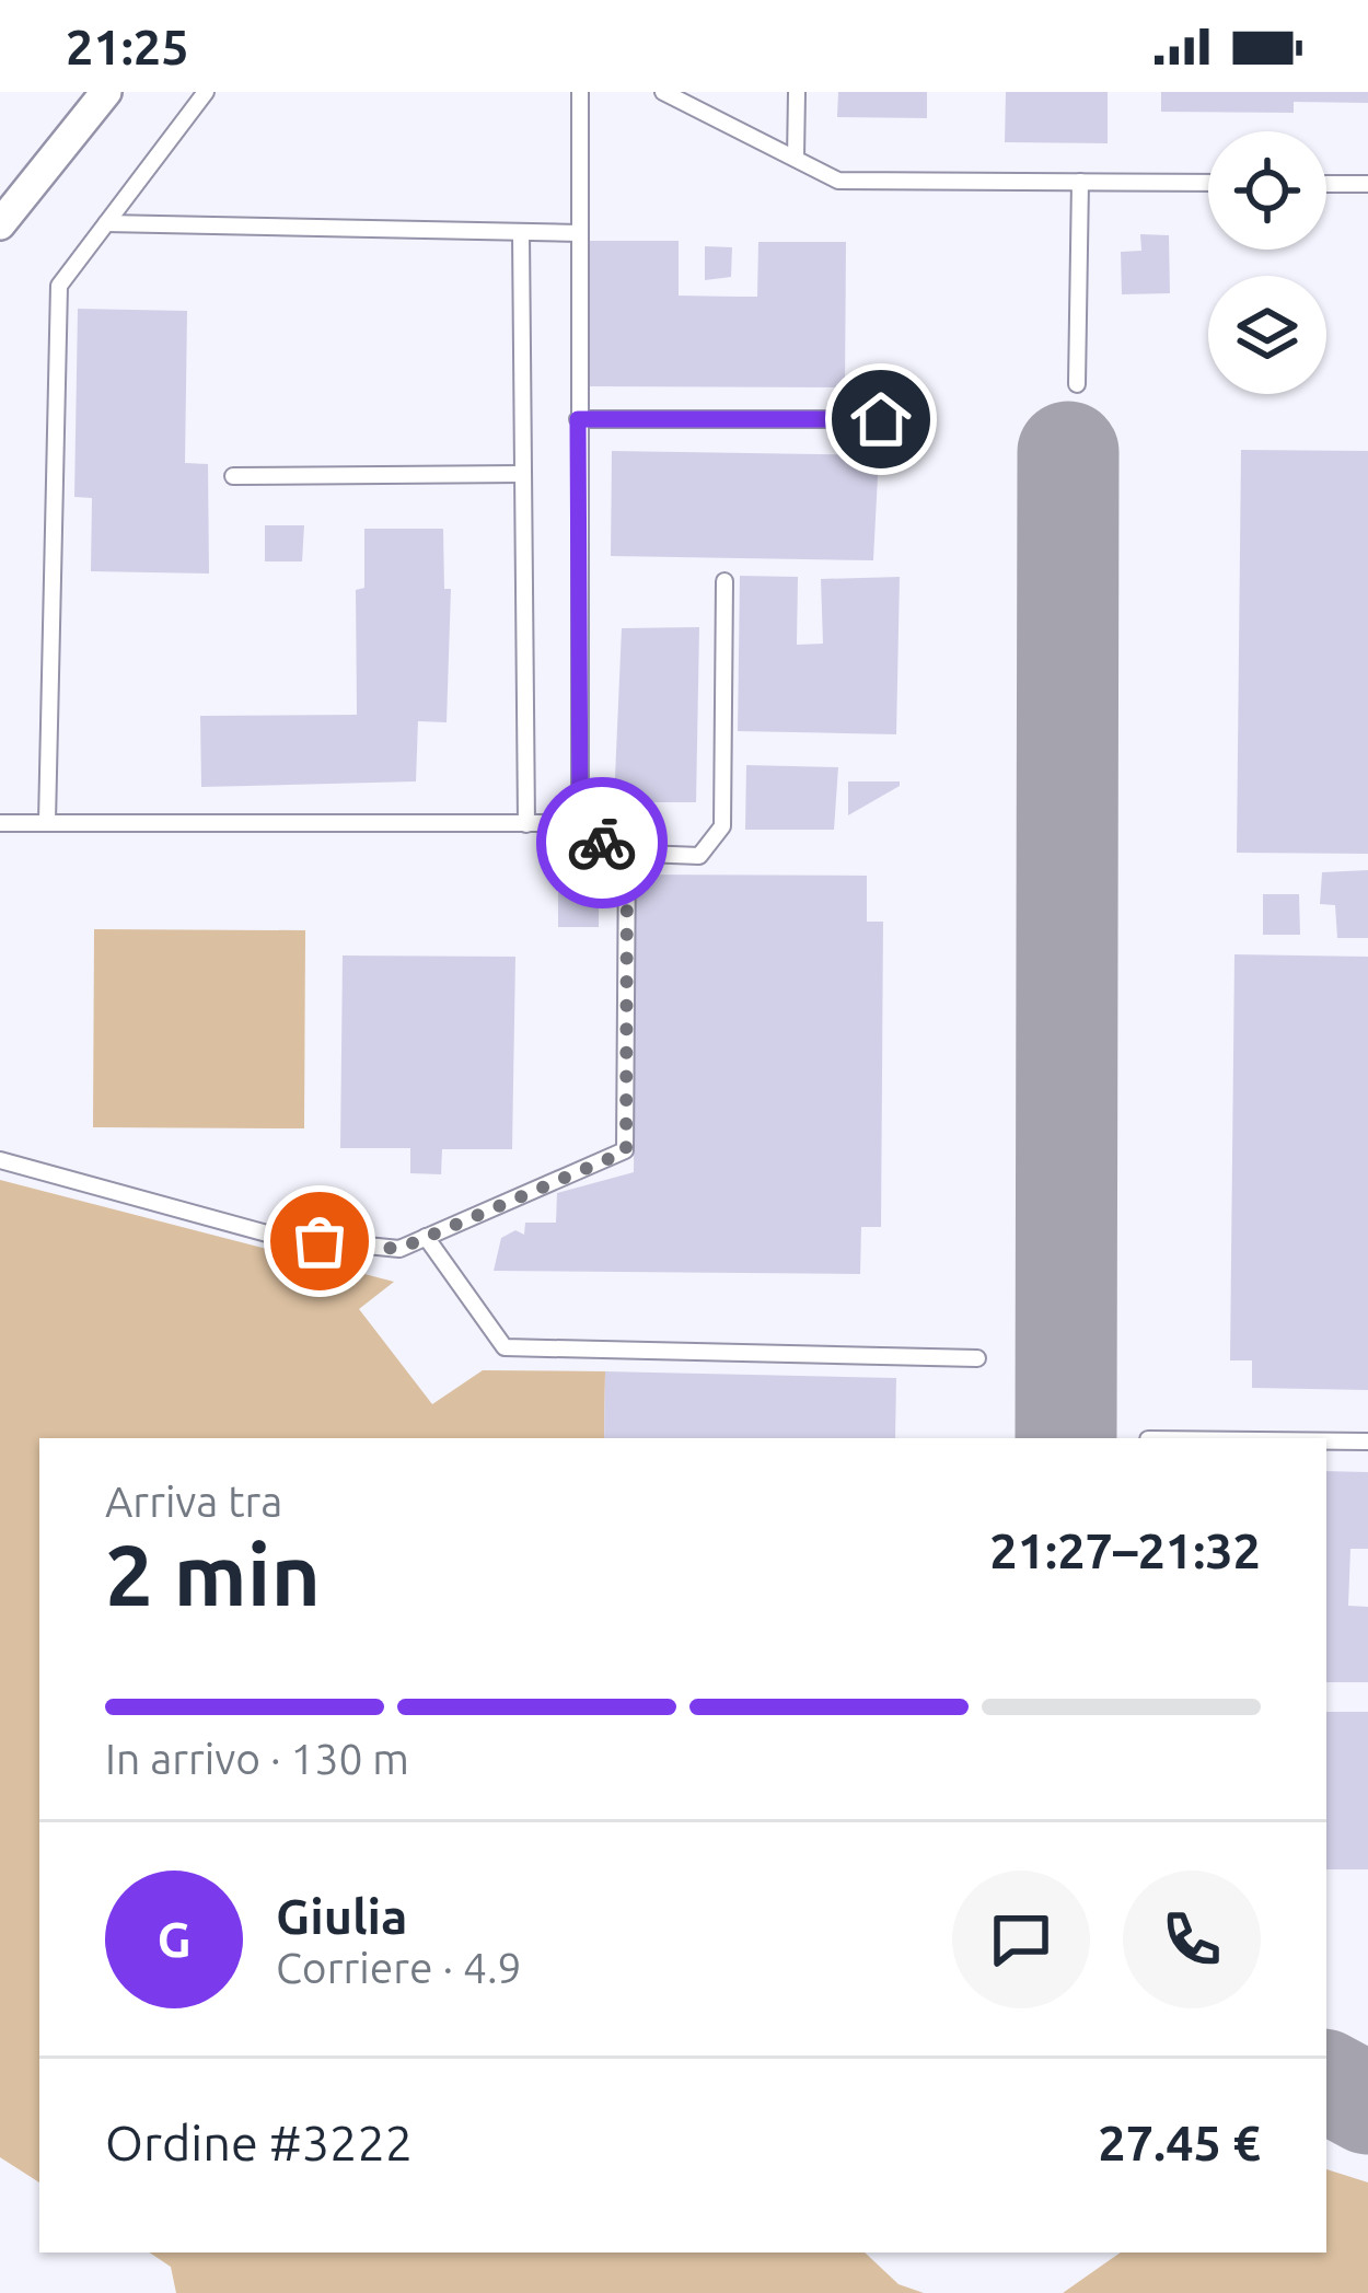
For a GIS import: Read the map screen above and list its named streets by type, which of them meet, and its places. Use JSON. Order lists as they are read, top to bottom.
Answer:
{
  "page": {
    "status": "21:25",
    "heading": ["2 min", "Arriva tra", "21:27–21:32"],
    "panel": [
      "Giulia",
      "Corriere · 4.9",
      "Ordine #3222",
      "27.45 €"
    ],
    "bar": "In arrivo · 130 m",
    "round": "G"
  }
}
